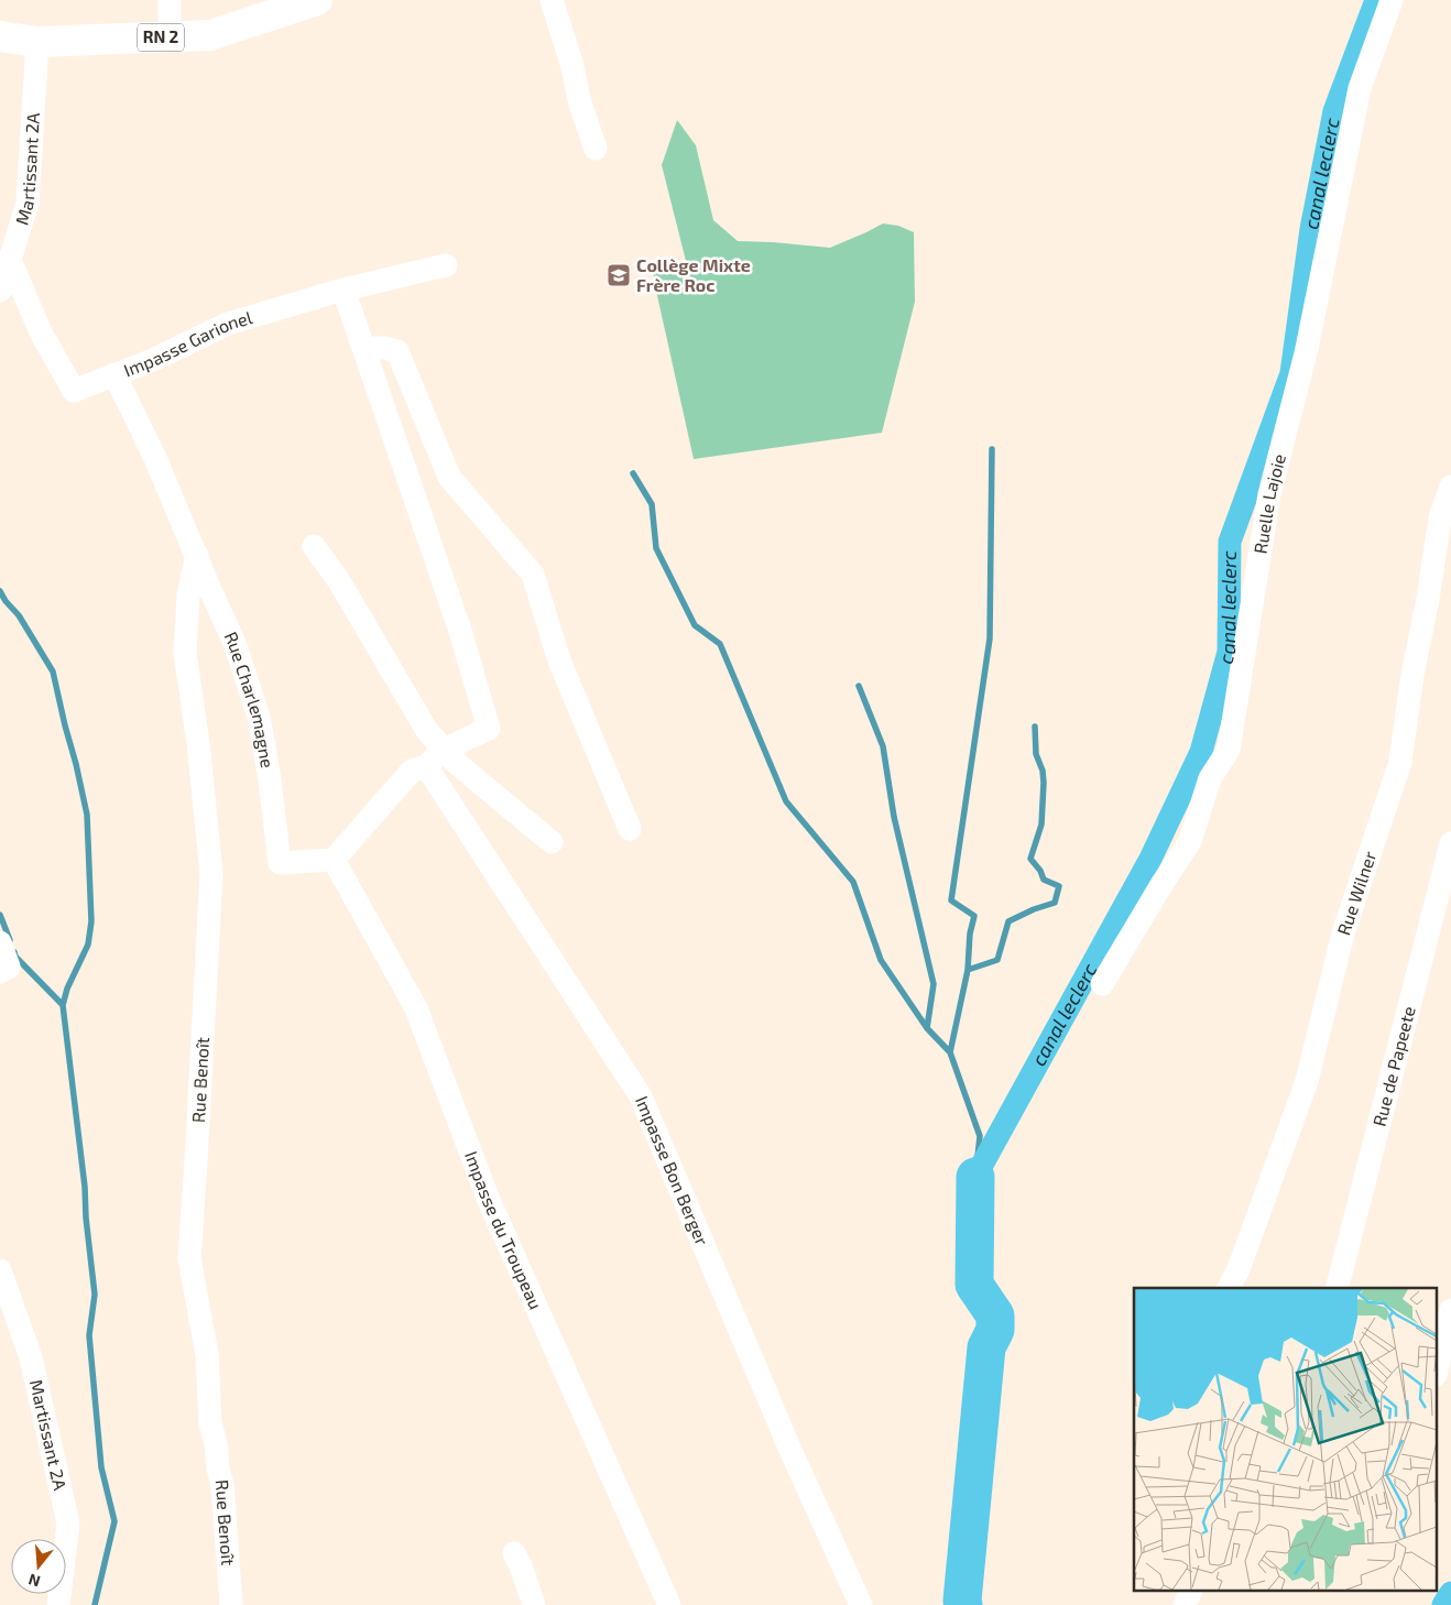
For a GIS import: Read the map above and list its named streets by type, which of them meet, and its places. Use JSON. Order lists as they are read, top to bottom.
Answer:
{
  "streets": {
    "main road": ["RN 2"],
    "street": [
      "Martissant 2A",
      "Impasse Garionel",
      "Ruelle Lajoie",
      "Rue Charlemagne",
      "Rue Wilner",
      "Rue de Papeete",
      "Rue Benoît",
      "Impasse Bon Berger",
      "Impasse du Troupeau"
    ]
  },
  "crossings": [
    ["RN 2", "Martissant 2A"],
    ["Martissant 2A", "Impasse Garionel"],
    ["Impasse Garionel", "Rue Charlemagne"],
    ["Rue Charlemagne", "Rue Benoît"],
    ["Rue Charlemagne", "Impasse du Troupeau"]
  ],
  "water": ["canal leclerc"],
  "places": {
    "school or university": ["Collège Mixte Frère Roc"]
  },
  "north": "bottom"
}
